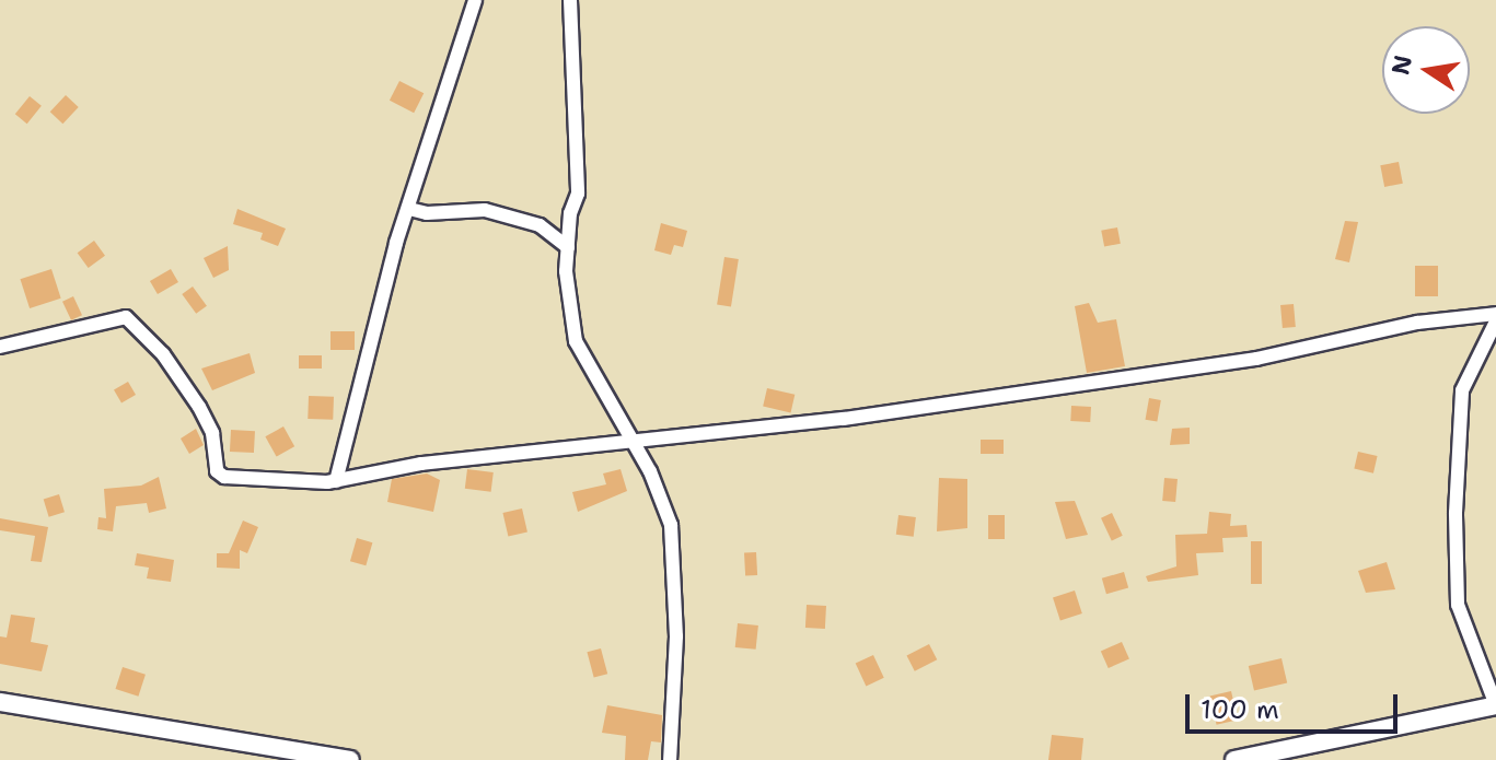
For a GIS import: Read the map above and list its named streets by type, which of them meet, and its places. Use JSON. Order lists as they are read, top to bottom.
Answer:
{
  "scale_bar": "100 m",
  "north": "left"
}
